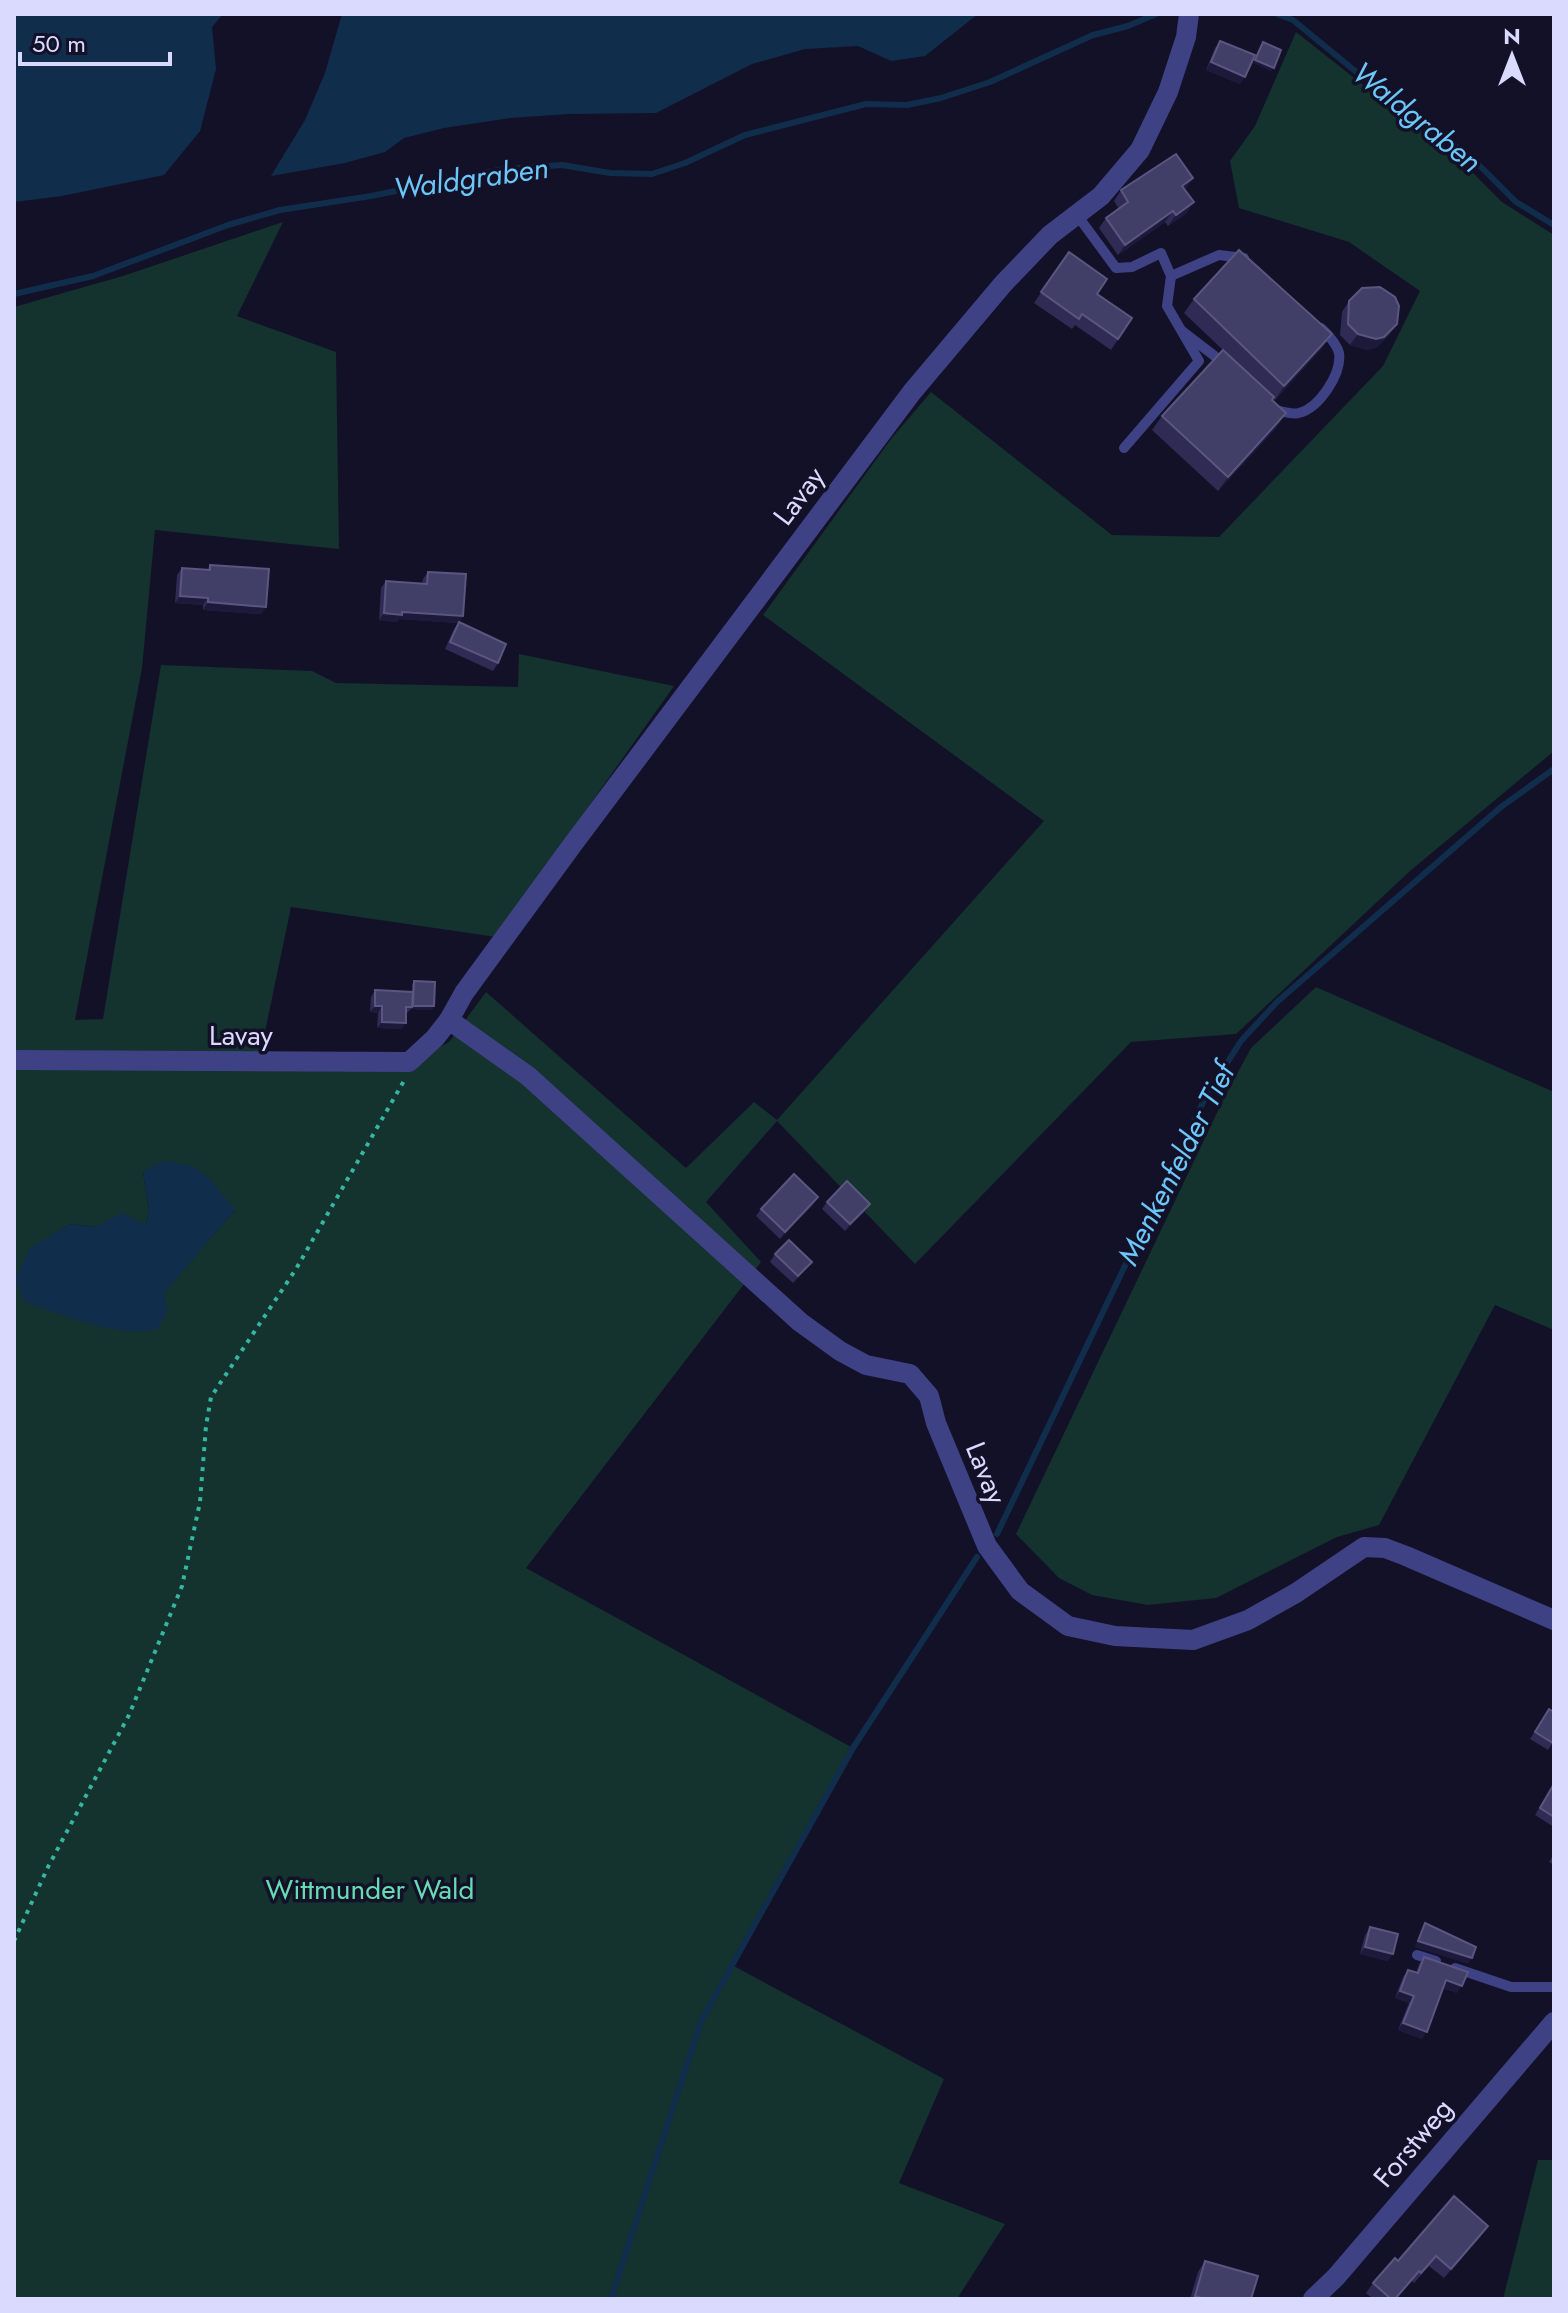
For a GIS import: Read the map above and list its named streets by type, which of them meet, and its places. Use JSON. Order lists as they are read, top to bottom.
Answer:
{
  "streets": {
    "street": ["Lavay", "Forstweg"]
  },
  "water": ["Waldgraben", "Menkenfelder Tief"],
  "parks": ["Wittmunder Wald"],
  "scale_bar": "50 m",
  "north": "top"
}
